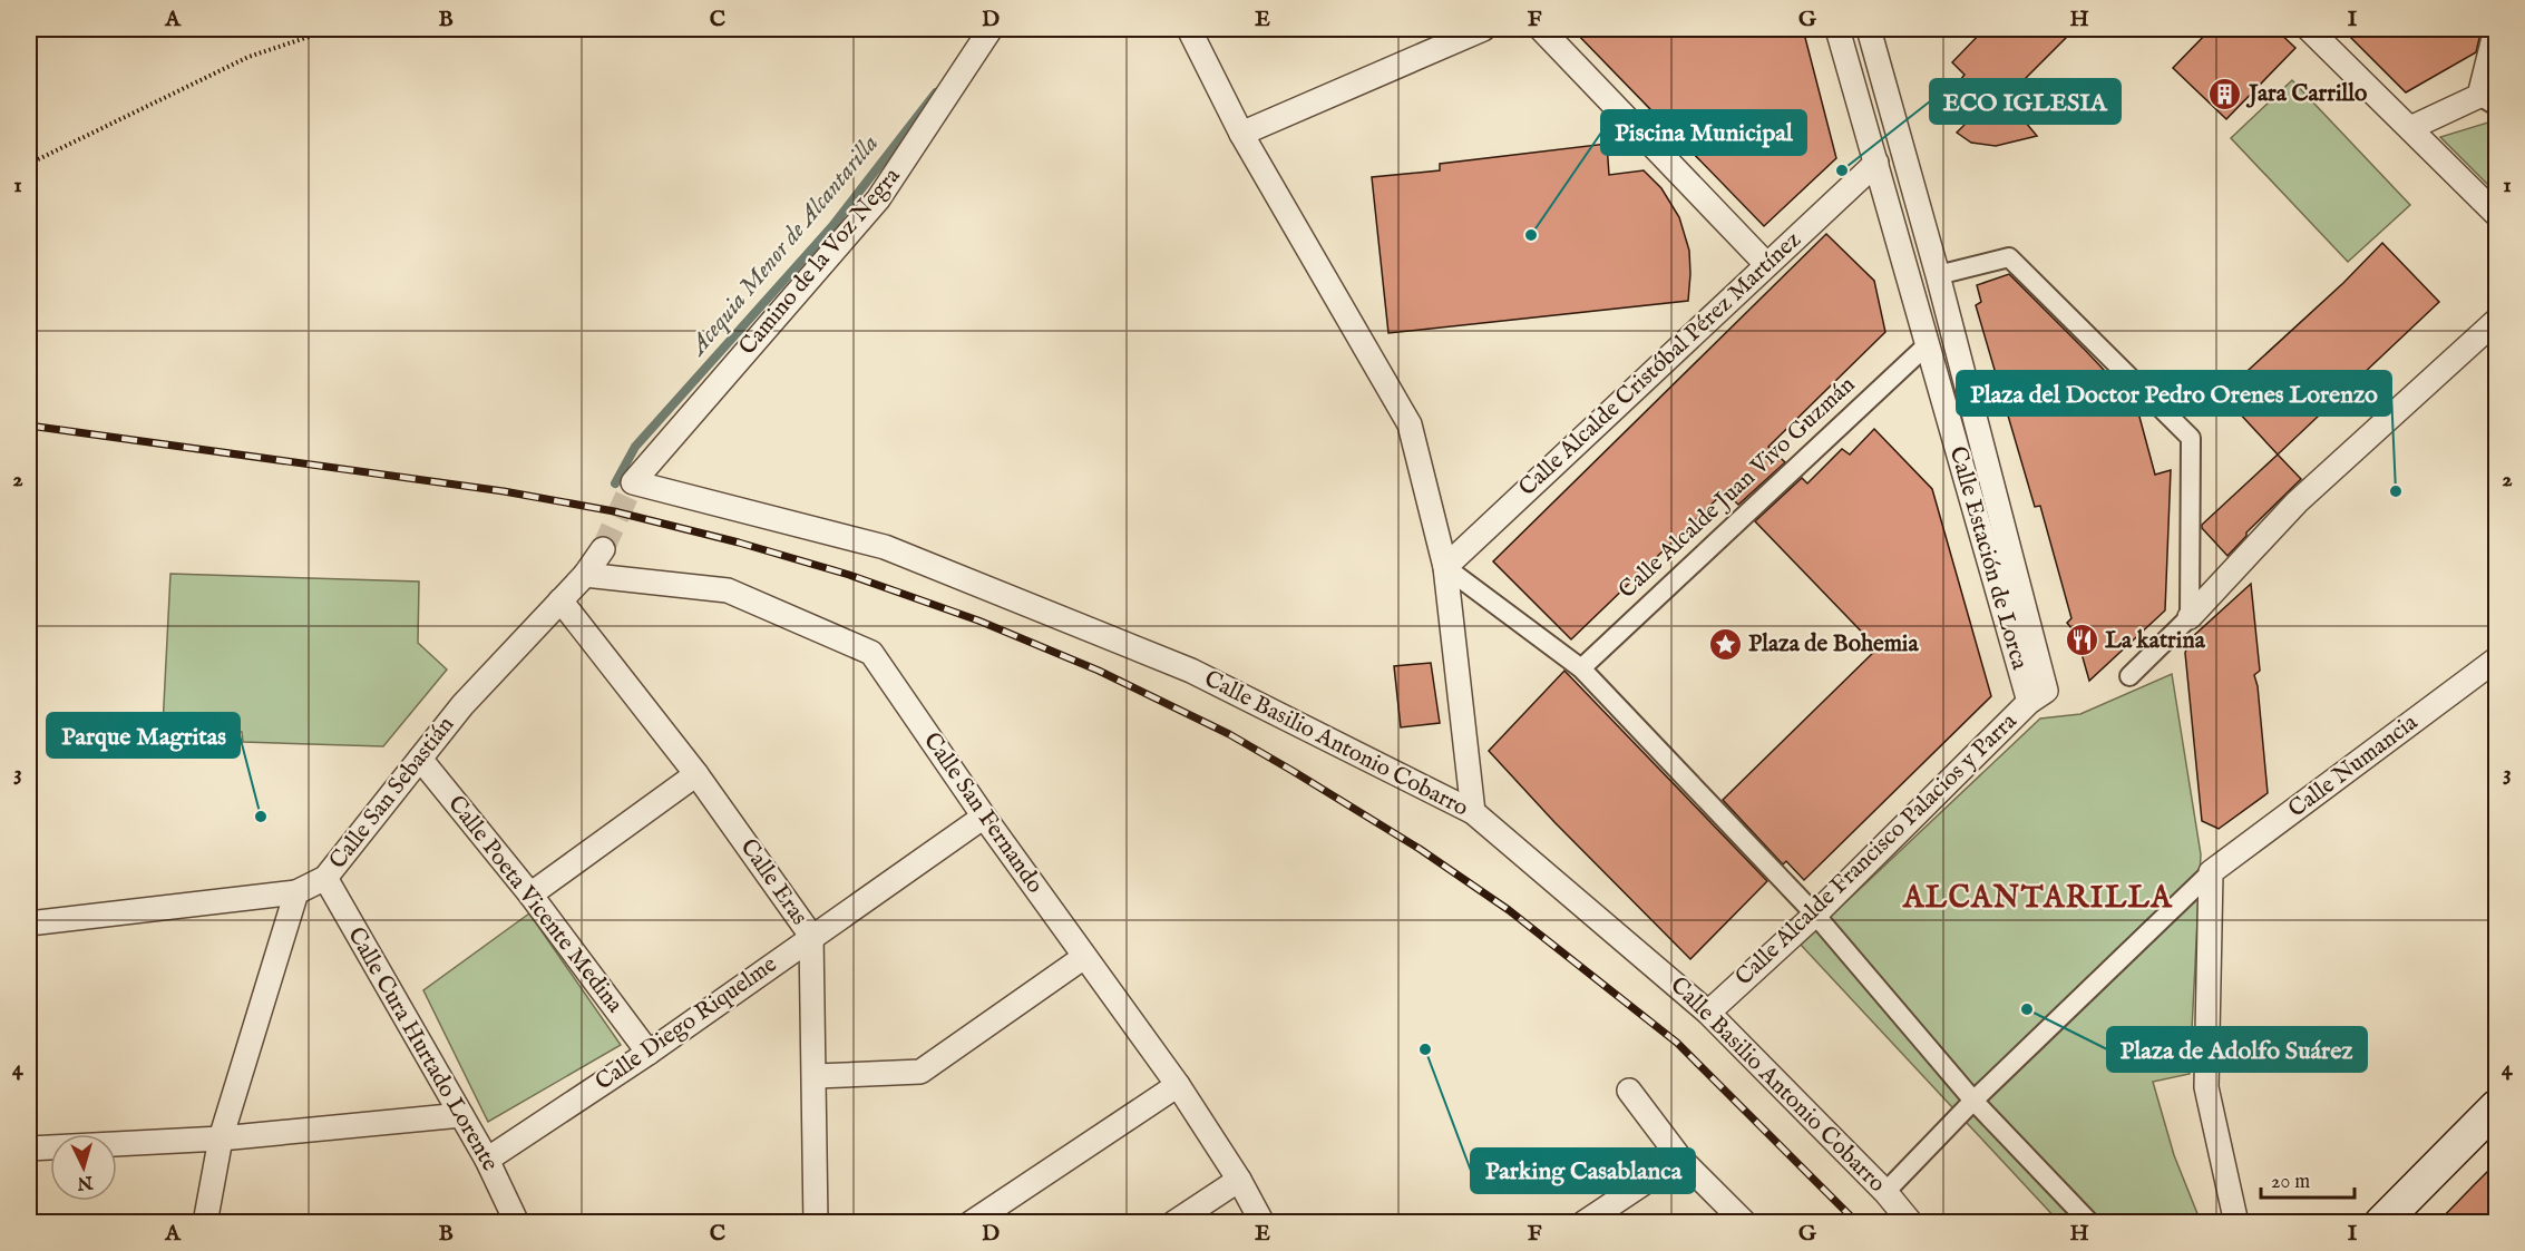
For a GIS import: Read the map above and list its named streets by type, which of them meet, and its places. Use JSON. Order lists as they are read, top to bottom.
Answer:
{
  "streets": {
    "street": [
      "Camino de la Voz Negra",
      "Calle Alcalde Cristóbal Pérez Martínez",
      "Calle Alcalde Juan Vivo Guzmán",
      "Calle Estación de Lorca",
      "Calle Basilio Antonio Cobarro",
      "Calle Numancia",
      "Calle San Sebastián",
      "Calle San Fernando",
      "Calle Alcalde Francisco Palacios y Parra",
      "Calle Eras",
      "Calle Poeta Vicente Medina",
      "Calle Diego Riquelme",
      "Calle Cura Hurtado Lorente"
    ]
  },
  "crossings": [
    ["Camino de la Voz Negra", "Calle Basilio Antonio Cobarro"],
    ["Calle Alcalde Cristóbal Pérez Martínez", "Calle Estación de Lorca"],
    ["Calle Alcalde Juan Vivo Guzmán", "Calle Estación de Lorca"],
    ["Calle Estación de Lorca", "Calle Alcalde Francisco Palacios y Parra"],
    ["Calle Basilio Antonio Cobarro", "Calle Alcalde Francisco Palacios y Parra"],
    ["Calle San Sebastián", "Calle San Fernando"],
    ["Calle San Sebastián", "Calle Eras"],
    ["Calle San Sebastián", "Calle Poeta Vicente Medina"],
    ["Calle San Sebastián", "Calle Cura Hurtado Lorente"],
    ["Calle San Fernando", "Calle Diego Riquelme"],
    ["Calle Eras", "Calle Diego Riquelme"],
    ["Calle Poeta Vicente Medina", "Calle Diego Riquelme"],
    ["Calle Diego Riquelme", "Calle Cura Hurtado Lorente"]
  ],
  "districts": ["ALCANTARILLA"],
  "water": ["Acequia Menor de Alcantarilla"],
  "places": {
    "building": ["Jara Carrillo"],
    "other": [
      "ECO IGLESIA",
      "Piscina Municipal",
      "Plaza del Doctor Pedro Orenes Lorenzo",
      "Parque Magritas",
      "Plaza de Adolfo Suárez",
      "Parking Casablanca"
    ],
    "restaurant": ["La katrina"],
    "place": ["Plaza de Bohemia"]
  },
  "scale_bar": "20 m",
  "north": "bottom",
  "grid": {
    "columns": [
      "A",
      "B",
      "C",
      "D",
      "E",
      "F",
      "G",
      "H",
      "I"
    ],
    "rows": [
      "1",
      "2",
      "3",
      "4"
    ]
  }
}
